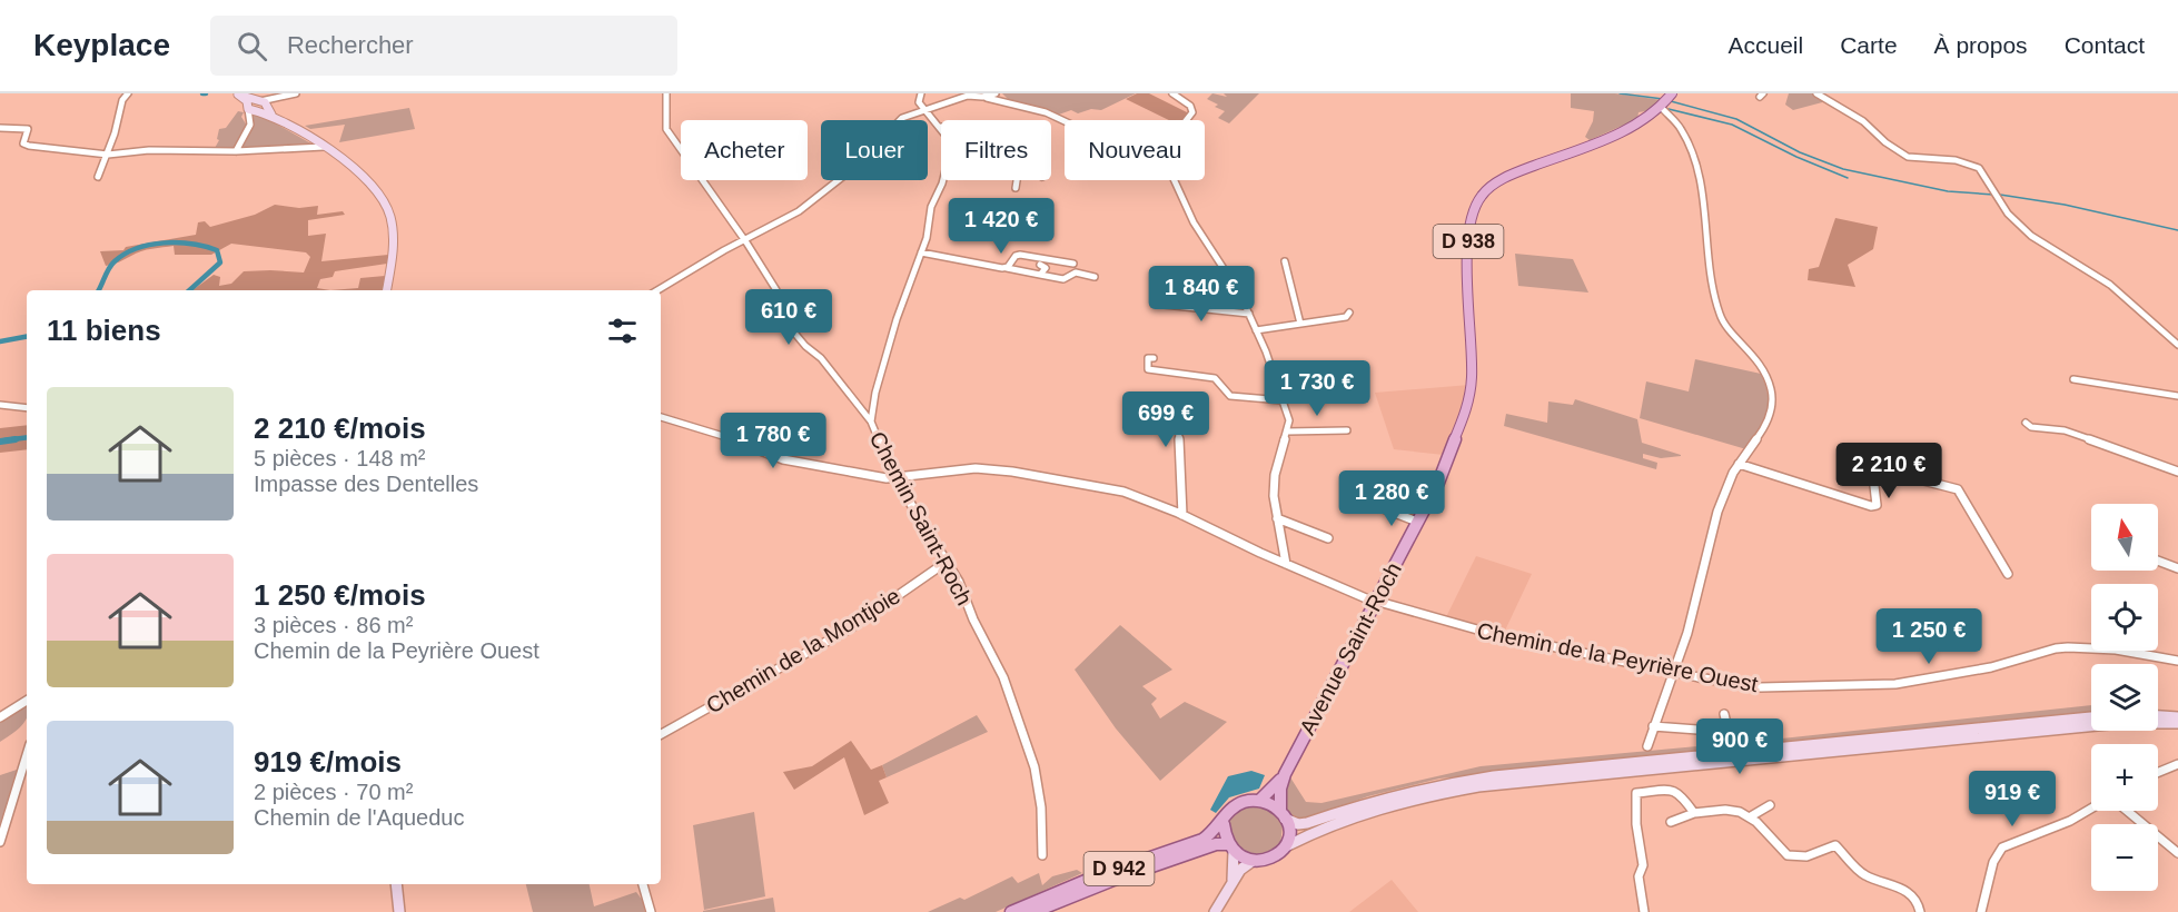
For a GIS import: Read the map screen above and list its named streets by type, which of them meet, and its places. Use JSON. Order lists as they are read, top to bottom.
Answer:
{
  "streets": {
    "main road": ["D 938", "Avenue Saint-Roch", "D 942"],
    "street": ["Chemin Saint-Roch", "Chemin de la Montjoie", "Chemin de la Peyrière Ouest"]
  },
  "crossings": [
    ["D 938", "Avenue Saint-Roch"],
    ["D 938", "D 942"],
    ["Chemin Saint-Roch", "Chemin de la Montjoie"],
    ["Chemin Saint-Roch", "Chemin de la Peyrière Ouest"],
    ["Avenue Saint-Roch", "Chemin de la Peyrière Ouest"]
  ],
  "north": "top",
  "page": {
    "header": "Keyplace",
    "search": "Rechercher",
    "nav": [
      "Accueil",
      "Carte",
      "À propos",
      "Contact"
    ],
    "chip": [
      "Acheter",
      "Louer",
      "Filtres",
      "Nouveau"
    ],
    "price": [
      "1 420 €",
      "1 840 €",
      "610 €",
      "1 730 €",
      "699 €",
      "1 780 €",
      "2 210 €",
      "1 280 €",
      "1 250 €",
      "900 €",
      "919 €"
    ],
    "heading": "11 biens",
    "list": [
      {
        "name": "2 210 €/mois",
        "note": "5 pièces · 148 m² · Impasse des Dentelles"
      },
      {
        "name": "1 250 €/mois",
        "note": "3 pièces · 86 m² · Chemin de la Peyrière Ouest"
      },
      {
        "name": "919 €/mois",
        "note": "2 pièces · 70 m² · Chemin de l'Aqueduc"
      }
    ],
    "map_buttons": ["+", "−"]
  }
}
